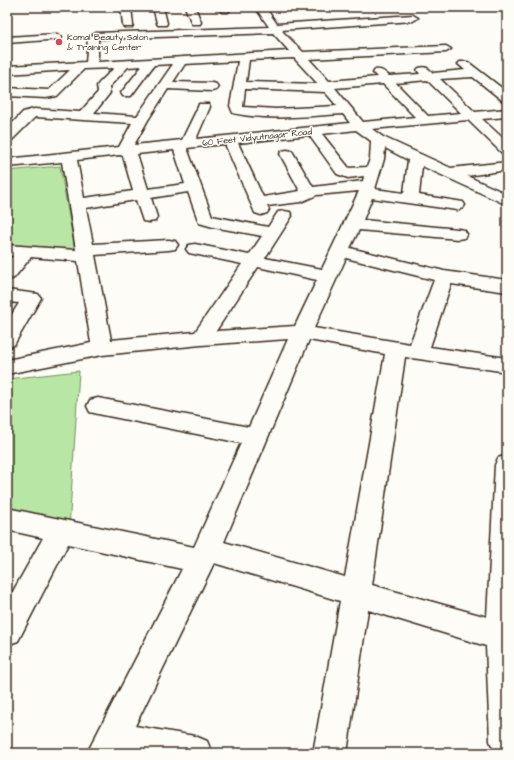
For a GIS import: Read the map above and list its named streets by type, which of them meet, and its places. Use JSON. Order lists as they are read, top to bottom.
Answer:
{
  "streets": {
    "street": ["60 Feet Vidyutnagar Road"]
  },
  "places": ["Komal Beauty Salon & Training Center"]
}
